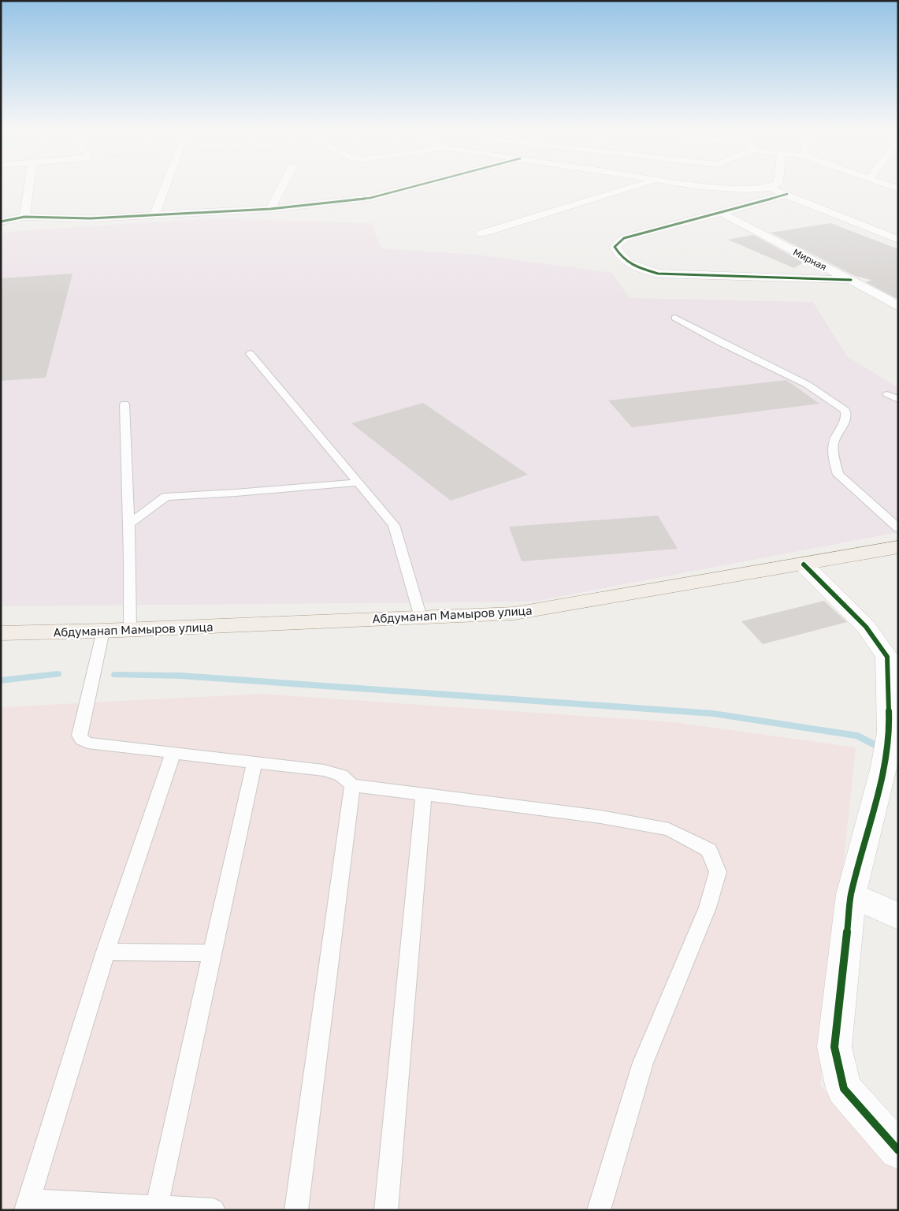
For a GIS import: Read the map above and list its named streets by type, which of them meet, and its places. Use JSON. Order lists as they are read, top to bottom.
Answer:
{
  "streets": {
    "main road": ["Абдуманап Мамыров улица"],
    "street": ["Мирная"]
  }
}
